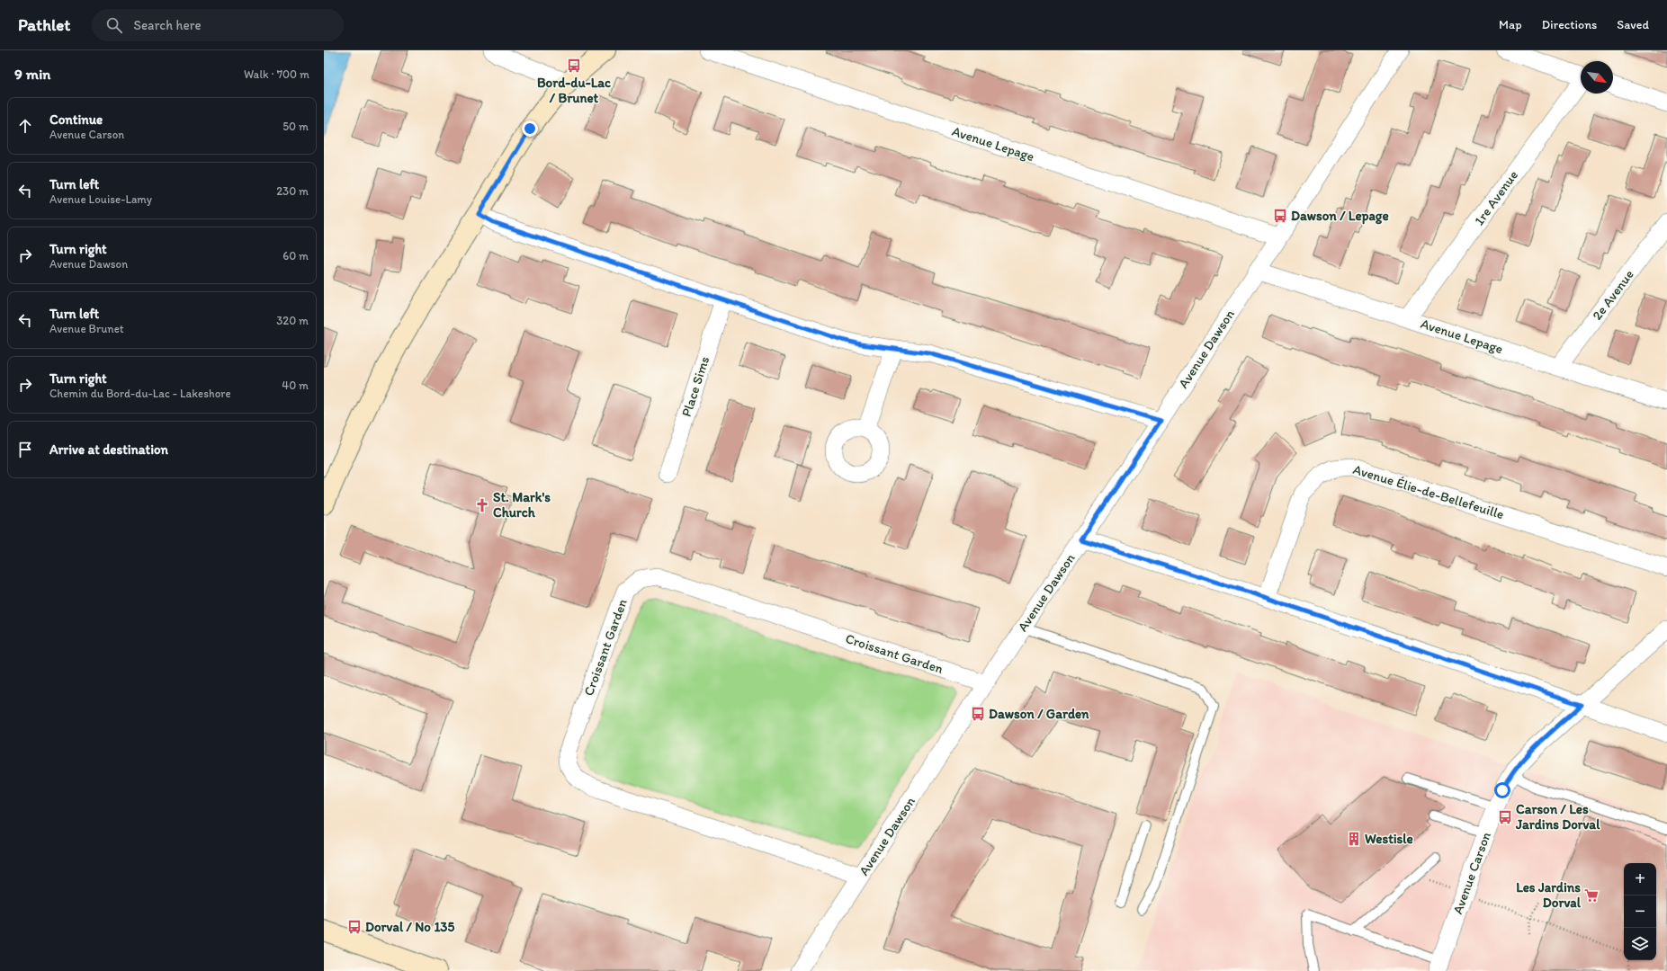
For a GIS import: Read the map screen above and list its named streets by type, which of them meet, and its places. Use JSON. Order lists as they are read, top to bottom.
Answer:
{
  "streets": {
    "street": [
      "Avenue Lepage",
      "1re Avenue",
      "2e Avenue",
      "Avenue Dawson",
      "Place Sims",
      "Avenue Élie-de-Bellefeuille",
      "Croissant Garden",
      "Avenue Carson"
    ]
  },
  "crossings": [
    ["Avenue Lepage", "1re Avenue"],
    ["Avenue Lepage", "2e Avenue"],
    ["Avenue Lepage", "Avenue Dawson"],
    ["Avenue Dawson", "Croissant Garden"]
  ],
  "places": {
    "bus stop": [
      "Bord-du-Lac / Brunet",
      "Dawson / Lepage",
      "Dawson / Garden",
      "Carson / Les Jardins Dorval",
      "Dorval / No 135"
    ],
    "church": ["St. Mark's Church"],
    "building": ["Westisle"],
    "supermarket": ["Les Jardins Dorval"]
  },
  "north": "bottom right",
  "page": {
    "header": "Pathlet",
    "search": "Search here",
    "nav": ["Map", "Directions", "Saved"],
    "heading": ["9 min", "Walk · 700 m"],
    "list": [
      ["Continue", "Avenue Carson", "50 m"],
      ["Turn left", "Avenue Louise-Lamy", "230 m"],
      ["Turn right", "Avenue Dawson", "60 m"],
      ["Turn left", "Avenue Brunet", "320 m"],
      ["Turn right", "Chemin du Bord-du-Lac - Lakeshore", "40 m"],
      "Arrive at destination"
    ],
    "map_buttons": ["+", "−"]
  }
}
